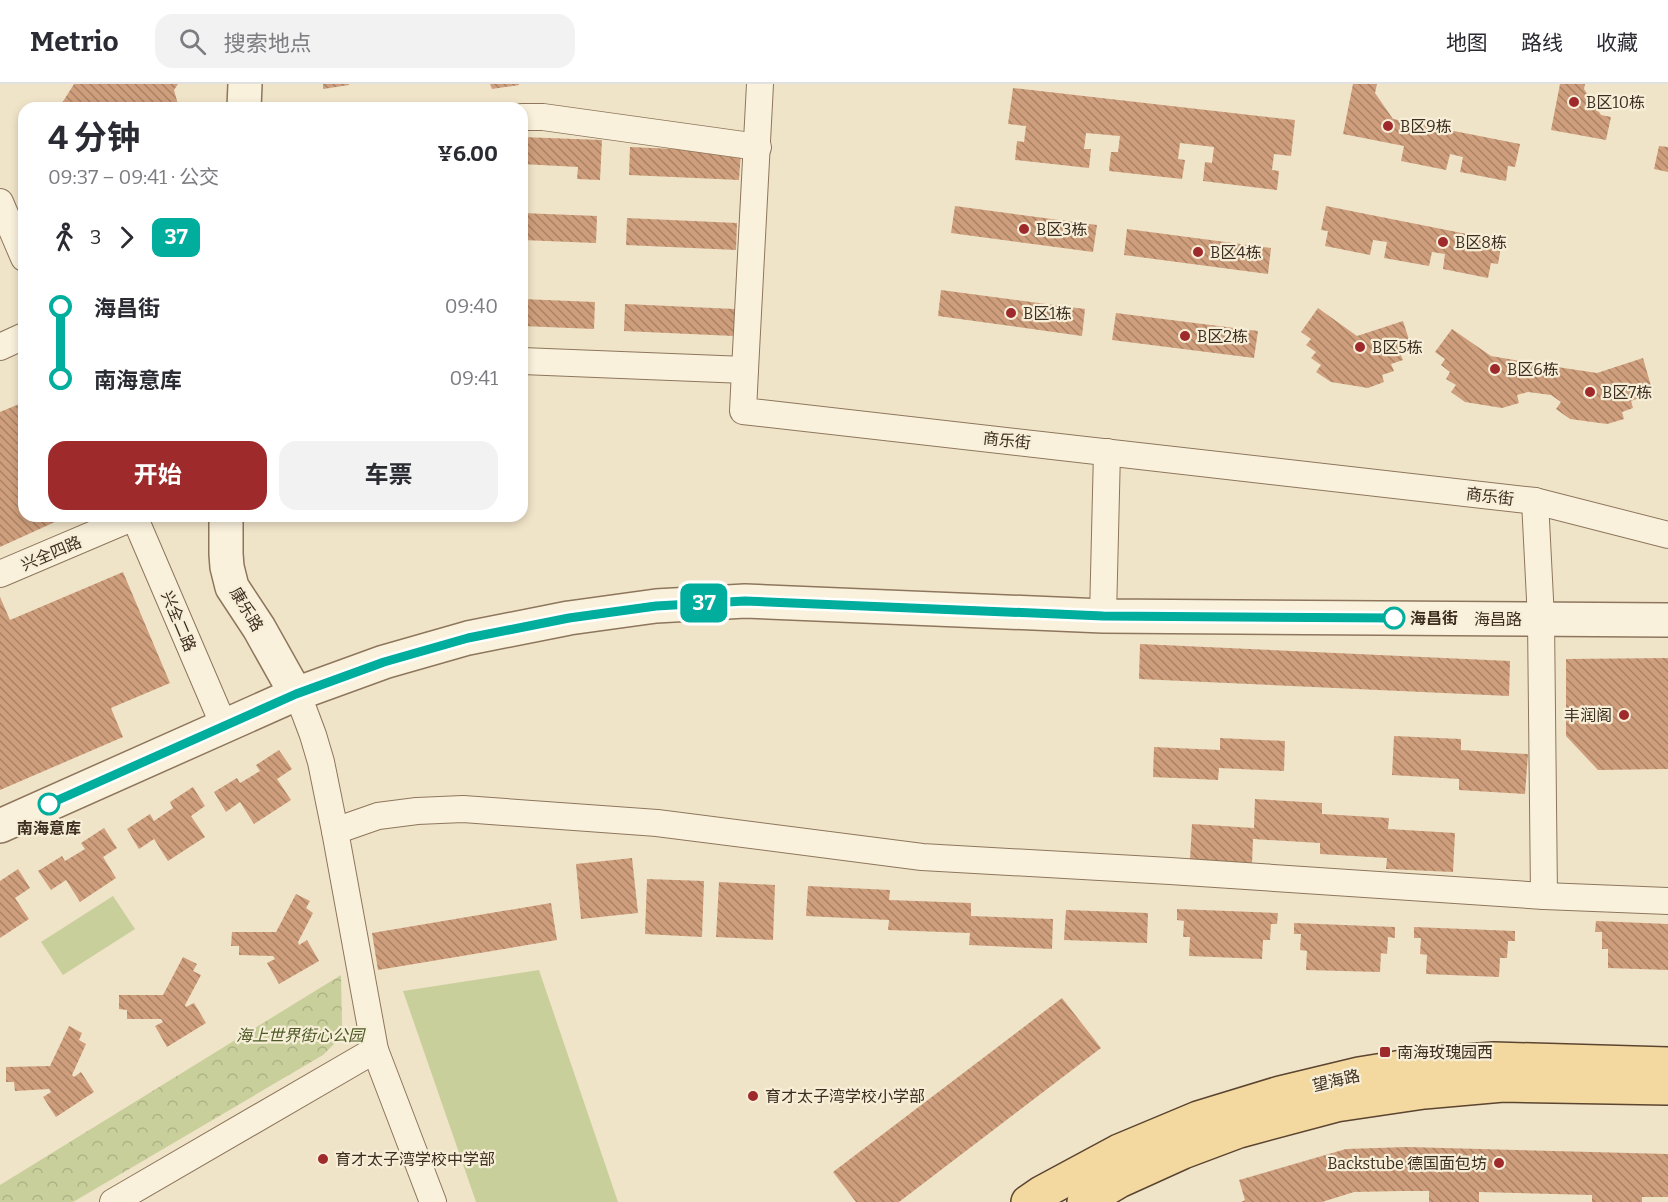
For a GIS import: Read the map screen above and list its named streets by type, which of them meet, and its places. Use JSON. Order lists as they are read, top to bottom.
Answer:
{
  "streets": {
    "main road": ["望海路"],
    "street": [
      "商乐街",
      "兴全四路",
      "康乐路",
      "海昌路",
      "兴全二路"
    ]
  },
  "crossings": [
    ["商乐街", "海昌路"],
    ["康乐路", "海昌路"],
    ["海昌路", "兴全二路"]
  ],
  "parks": ["海上世界街心公园"],
  "places": {
    "other": [
      "B区10栋",
      "B区9栋",
      "B区3栋",
      "B区8栋",
      "B区4栋",
      "B区1栋",
      "B区2栋",
      "B区5栋",
      "B区6栋",
      "B区7栋",
      "海昌街",
      "丰润阁",
      "南海意库",
      "育才太子湾学校小学部",
      "育才太子湾学校中学部",
      "Backstube 德国面包坊"
    ],
    "transit": ["南海玫瑰园西"]
  },
  "lines": ["bus line 37"],
  "page": {
    "header": "Metrio",
    "search": "搜索地点",
    "nav": ["地图", "路线", "收藏"],
    "on_map": "37",
    "heading": ["4 分钟", "09:37 – 09:41 · 公交", "¥6.00"],
    "legs": ["3", "37"],
    "list": [
      {
        "name": "海昌街",
        "value": "09:40"
      },
      {
        "name": "南海意库",
        "value": "09:41"
      }
    ],
    "buttons": ["开始", "车票"]
  }
}
